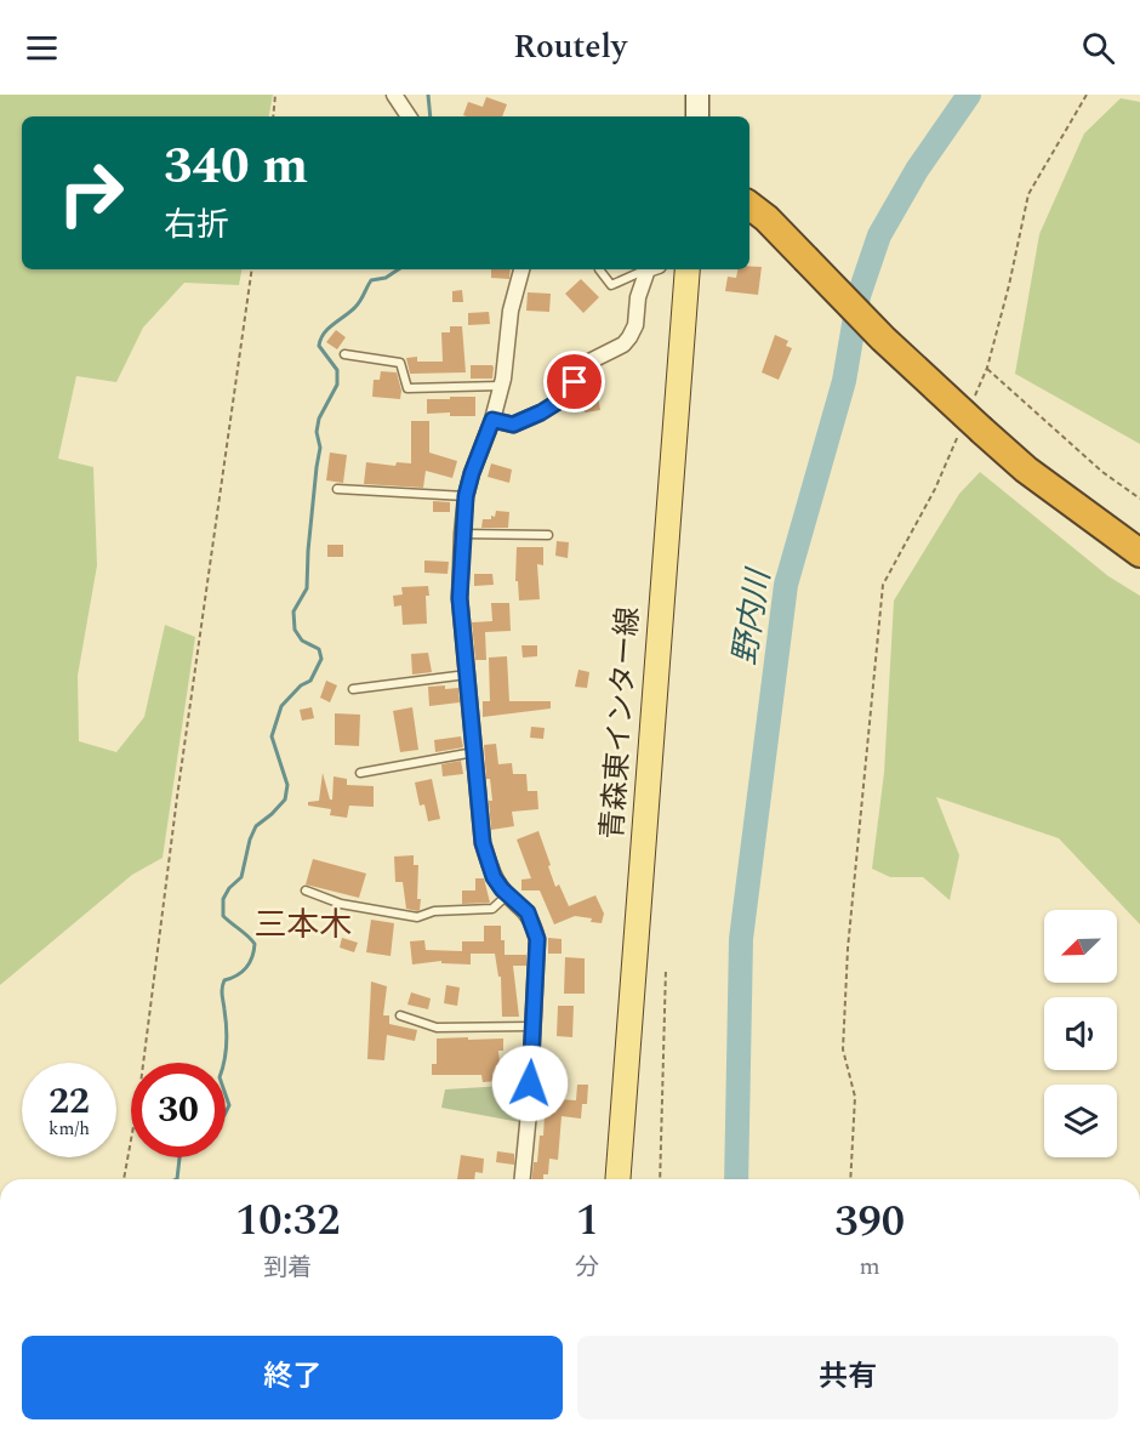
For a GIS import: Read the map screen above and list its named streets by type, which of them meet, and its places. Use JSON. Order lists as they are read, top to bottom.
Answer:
{
  "streets": {
    "main road": ["青森東インター線"]
  },
  "districts": ["三本木"],
  "water": ["野内川"],
  "north": "bottom left",
  "page": {
    "header": "Routely",
    "turn": ["340 m", "右折"],
    "speed": "22 km/h",
    "limit": "30",
    "eta": [
      "10:32",
      "到着",
      "1",
      "分",
      "390",
      "m"
    ],
    "buttons": ["終了", "共有"]
  }
}
